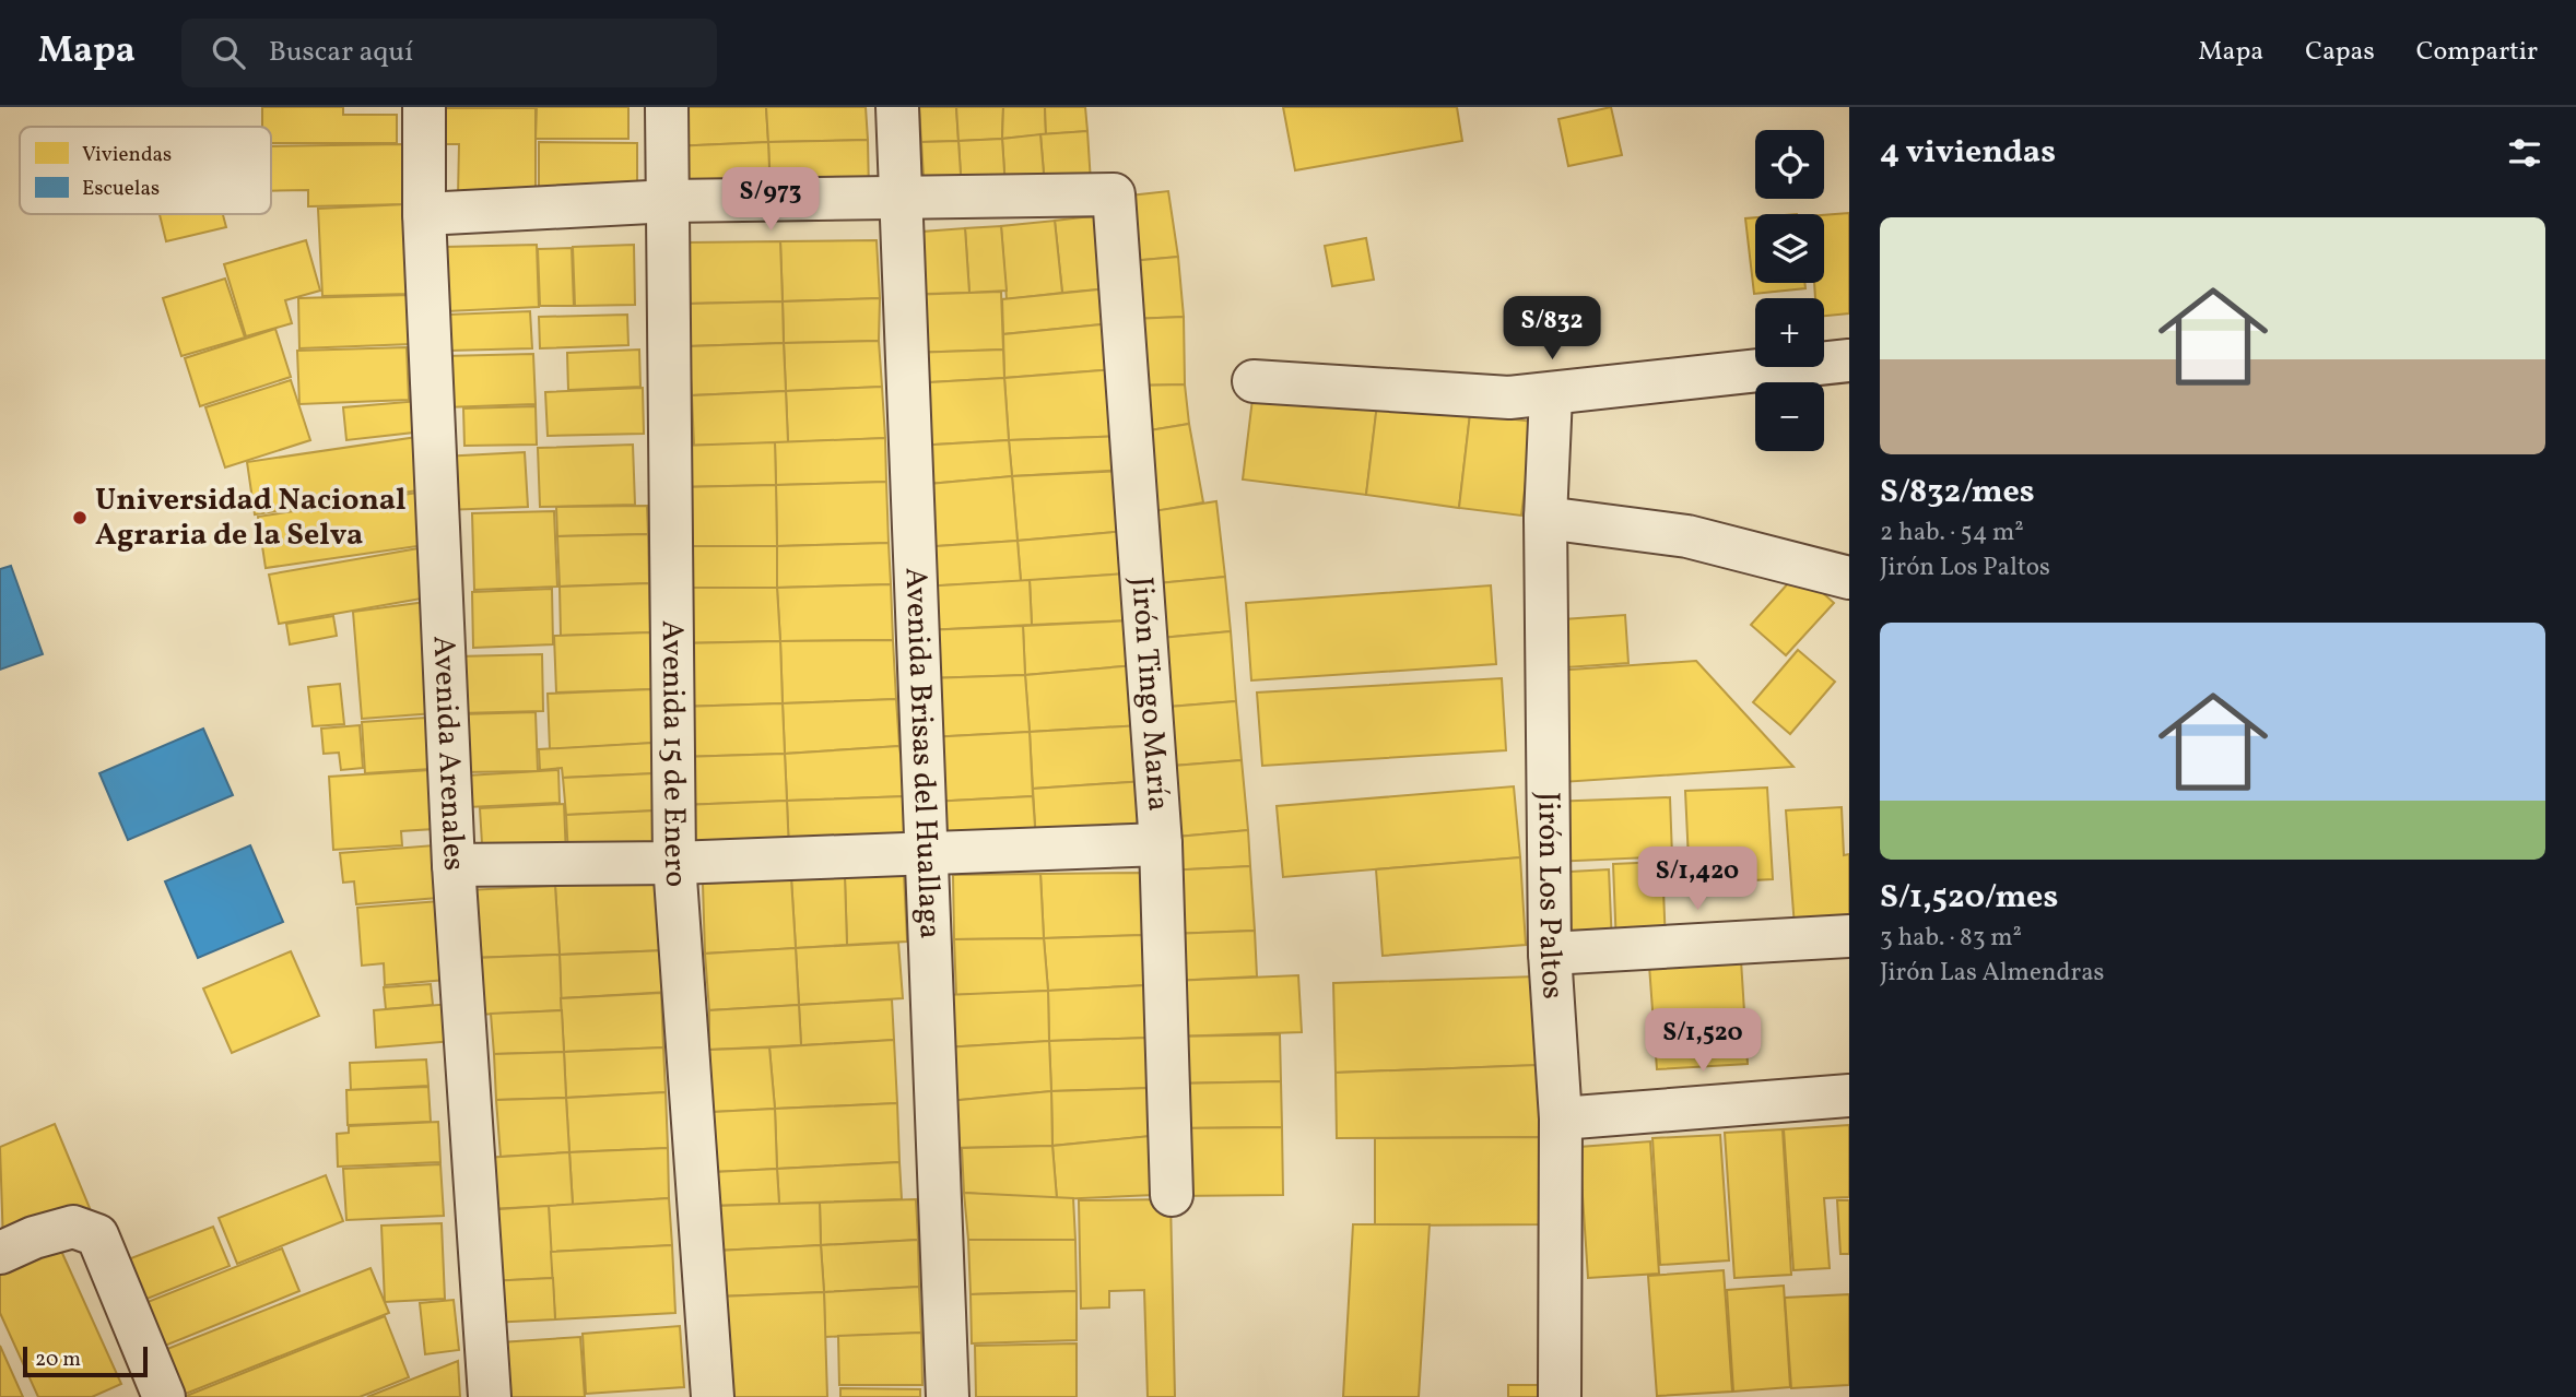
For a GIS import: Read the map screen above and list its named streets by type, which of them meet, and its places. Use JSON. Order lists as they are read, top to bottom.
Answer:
{
  "streets": {
    "street": [
      "Jirón Tingo María",
      "Avenida Brisas del Huallaga",
      "Avenida Arenales",
      "Avenida 15 de Enero",
      "Jirón Los Paltos"
    ]
  },
  "crossings": [
    ["Jirón Tingo María", "Avenida Brisas del Huallaga"]
  ],
  "places": ["Universidad Nacional Agraria de la Selva"],
  "legend": ["Viviendas", "Escuelas"],
  "scale_bar": "20 m",
  "page": {
    "header": "Mapa",
    "search": "Buscar aquí",
    "nav": ["Mapa", "Capas", "Compartir"],
    "heading": "4 viviendas",
    "map_buttons": ["+", "−"],
    "price": [
      "S/973",
      "S/832",
      "S/1,420",
      "S/1,520"
    ],
    "list": [
      {
        "name": "S/832/mes",
        "note": "2 hab. · 54 m² · Jirón Los Paltos"
      },
      {
        "name": "S/1,520/mes",
        "note": "3 hab. · 83 m² · Jirón Las Almendras"
      }
    ],
    "scale": "20 m"
  }
}
